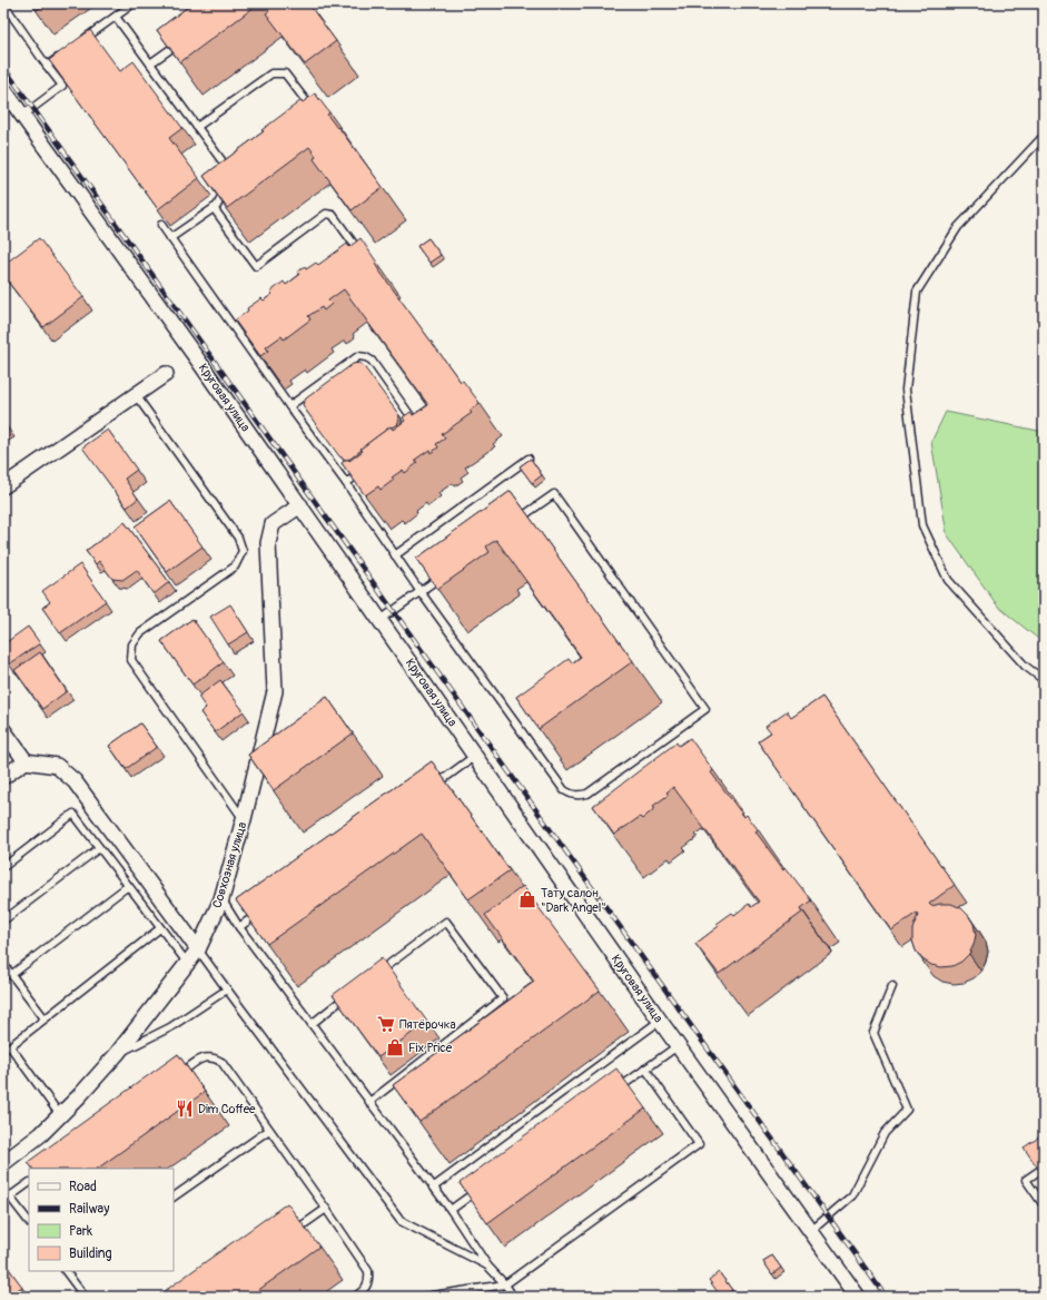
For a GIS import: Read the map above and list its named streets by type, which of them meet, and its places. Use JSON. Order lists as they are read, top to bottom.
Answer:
{
  "streets": {
    "street": ["Круговая улица", "Совхозная улица"]
  },
  "crossings": [
    ["Круговая улица", "Совхозная улица"]
  ],
  "places": {
    "shop": ["Тату салон \"Dark Angel\"", "Fix Price"],
    "supermarket": ["Пятёрочка"],
    "restaurant": ["Dim Coffee"]
  },
  "legend": [
    "Road",
    "Railway",
    "Park",
    "Building"
  ]
}
